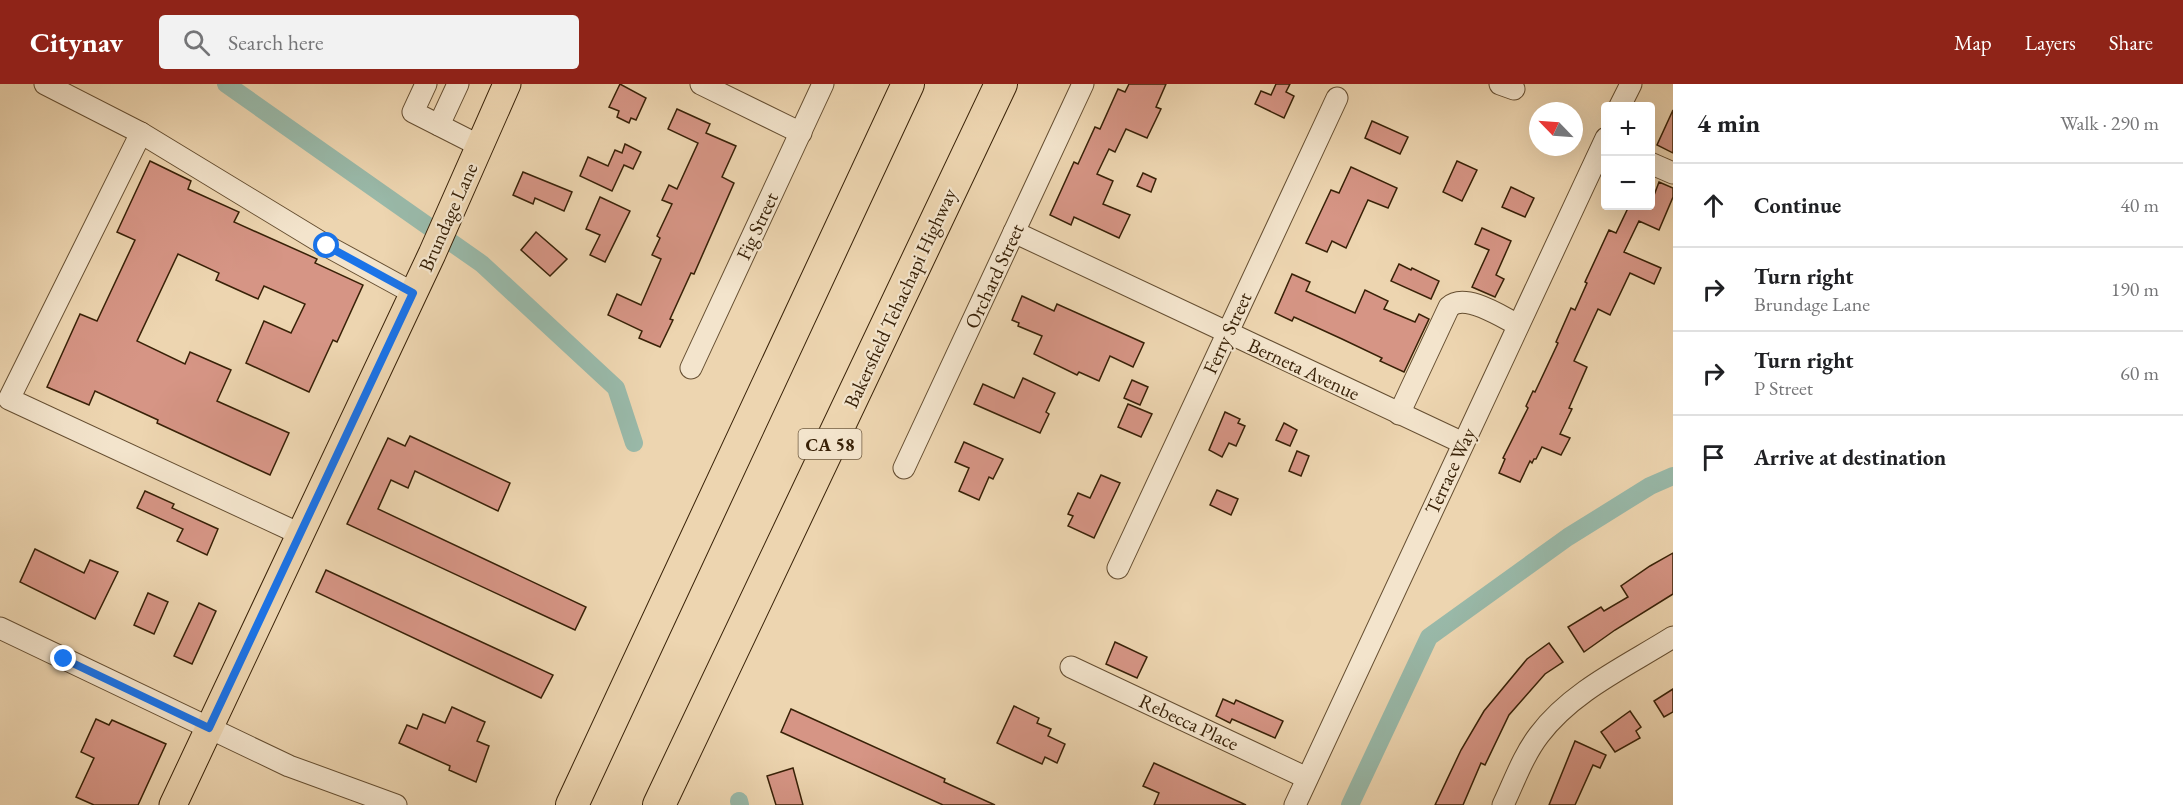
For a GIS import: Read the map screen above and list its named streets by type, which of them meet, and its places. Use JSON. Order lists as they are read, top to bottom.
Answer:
{
  "streets": {
    "highway": ["Bakersfield Tehachapi Highway", "CA 58"],
    "main road": ["Brundage Lane"],
    "street": [
      "Fig Street",
      "Orchard Street",
      "Ferry Street",
      "Berneta Avenue",
      "Terrace Way",
      "Rebecca Place"
    ]
  },
  "crossings": [
    ["Orchard Street", "Berneta Avenue"],
    ["Ferry Street", "Berneta Avenue"],
    ["Berneta Avenue", "Terrace Way"],
    ["Terrace Way", "Rebecca Place"]
  ],
  "north": "top left",
  "page": {
    "header": "Citynav",
    "search": "Search here",
    "nav": ["Map", "Layers", "Share"],
    "heading": ["4 min", "Walk · 290 m"],
    "map_buttons": ["+", "−"],
    "list": [
      ["Continue", "40 m"],
      ["Turn right", "Brundage Lane", "190 m"],
      ["Turn right", "P Street", "60 m"],
      "Arrive at destination"
    ]
  }
}
